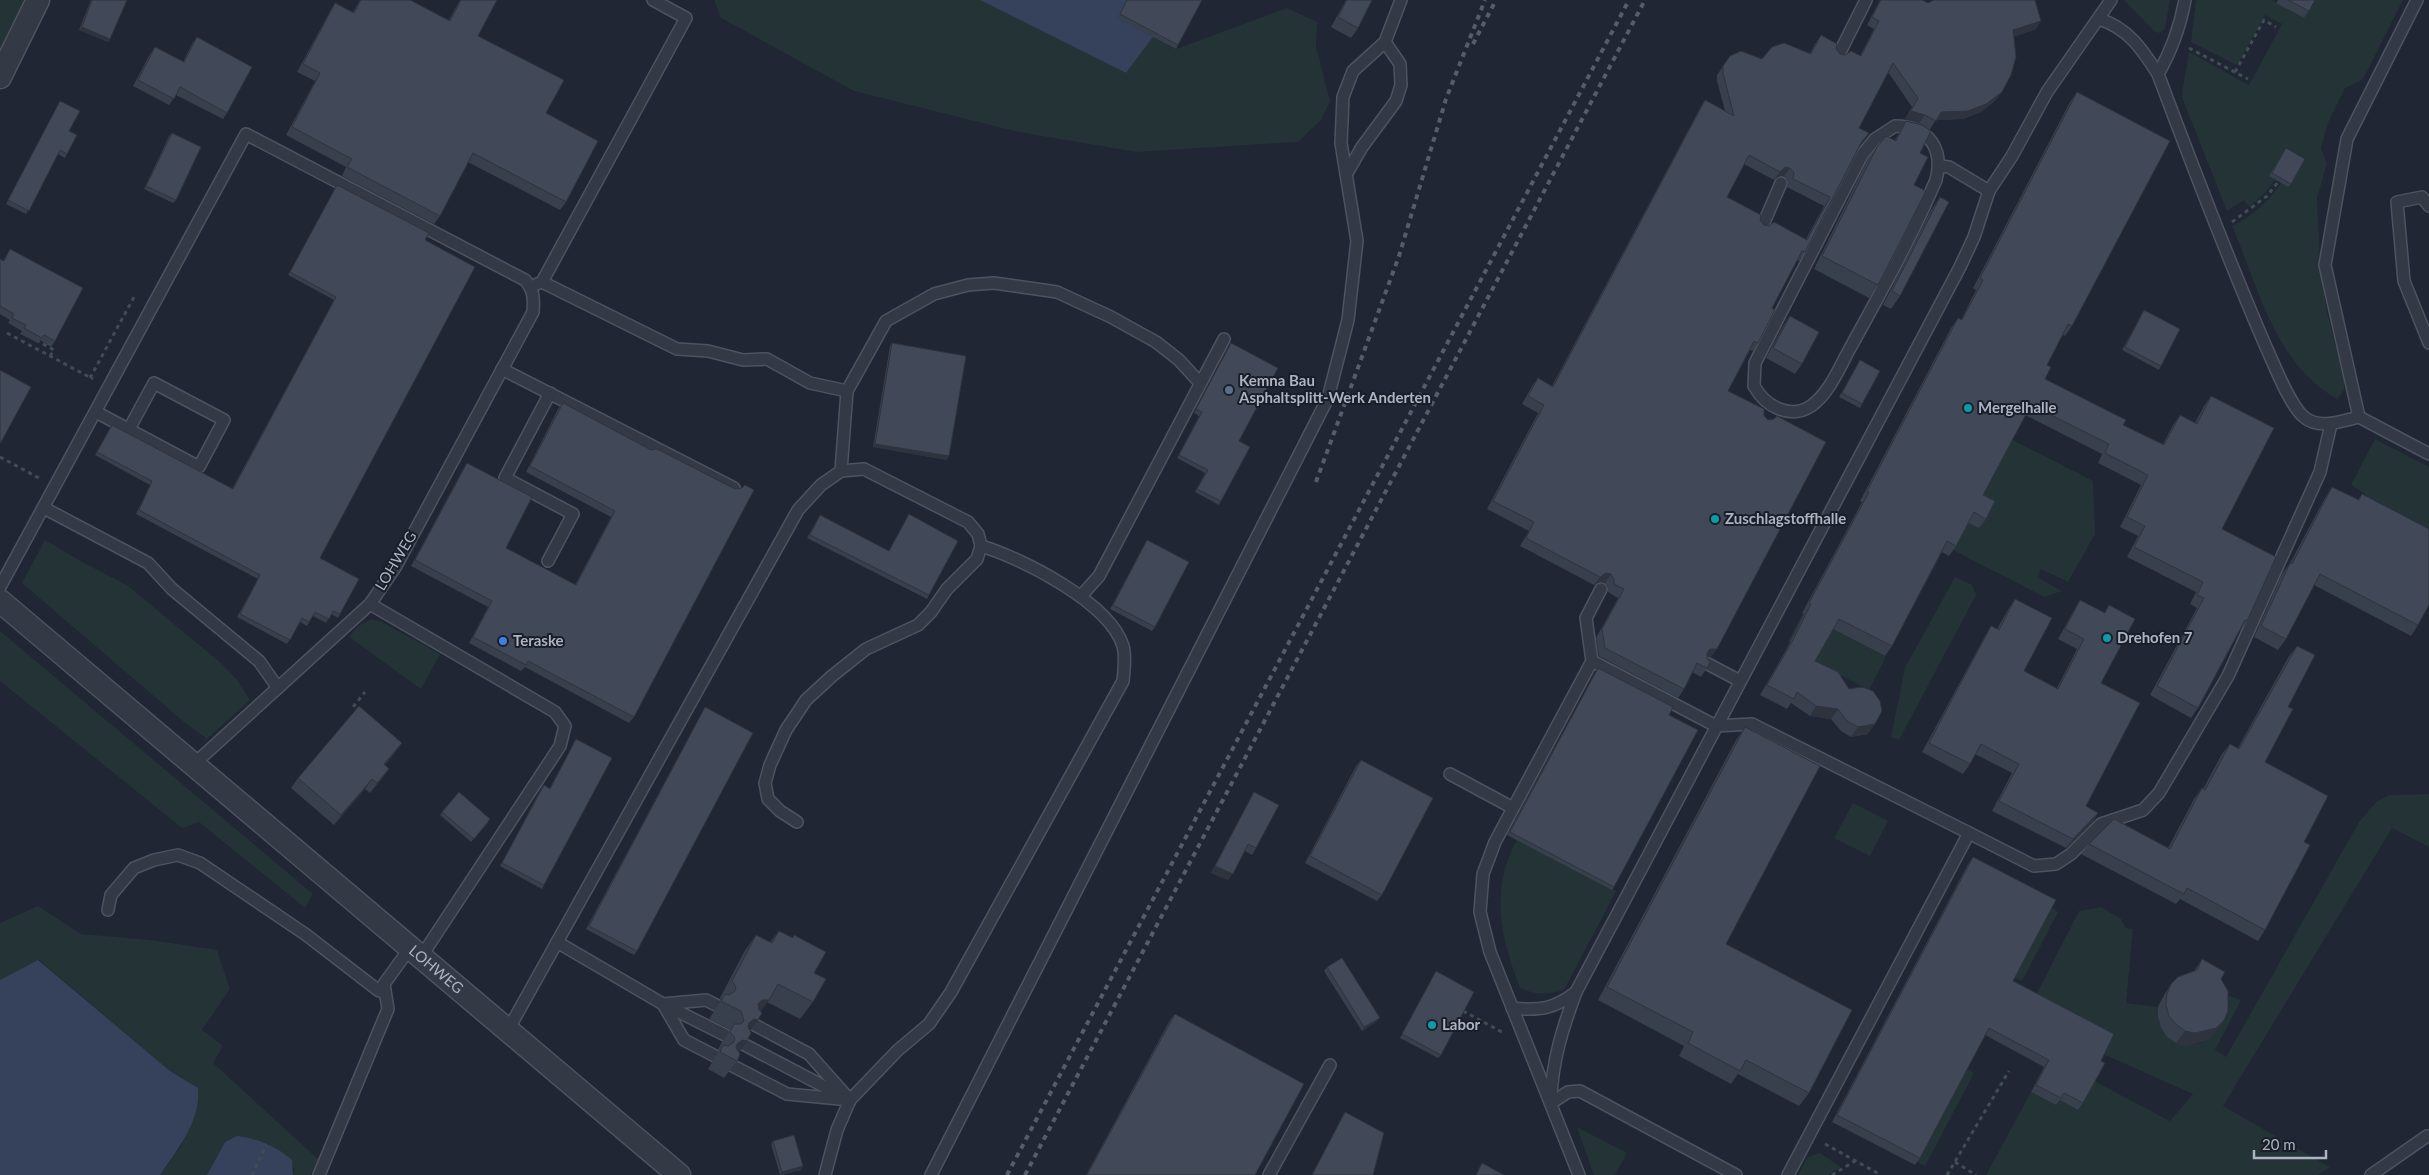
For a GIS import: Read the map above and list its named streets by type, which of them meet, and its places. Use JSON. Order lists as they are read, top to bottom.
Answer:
{
  "streets": {
    "street": ["LOHWEG"]
  },
  "places": [
    "Kemna Bau Asphaltsplitt-Werk Anderten",
    "Mergelhalle",
    "Zuschlagstoffhalle",
    "Drehofen 7",
    "Teraske",
    "Labor"
  ],
  "scale_bar": "20 m"
}
